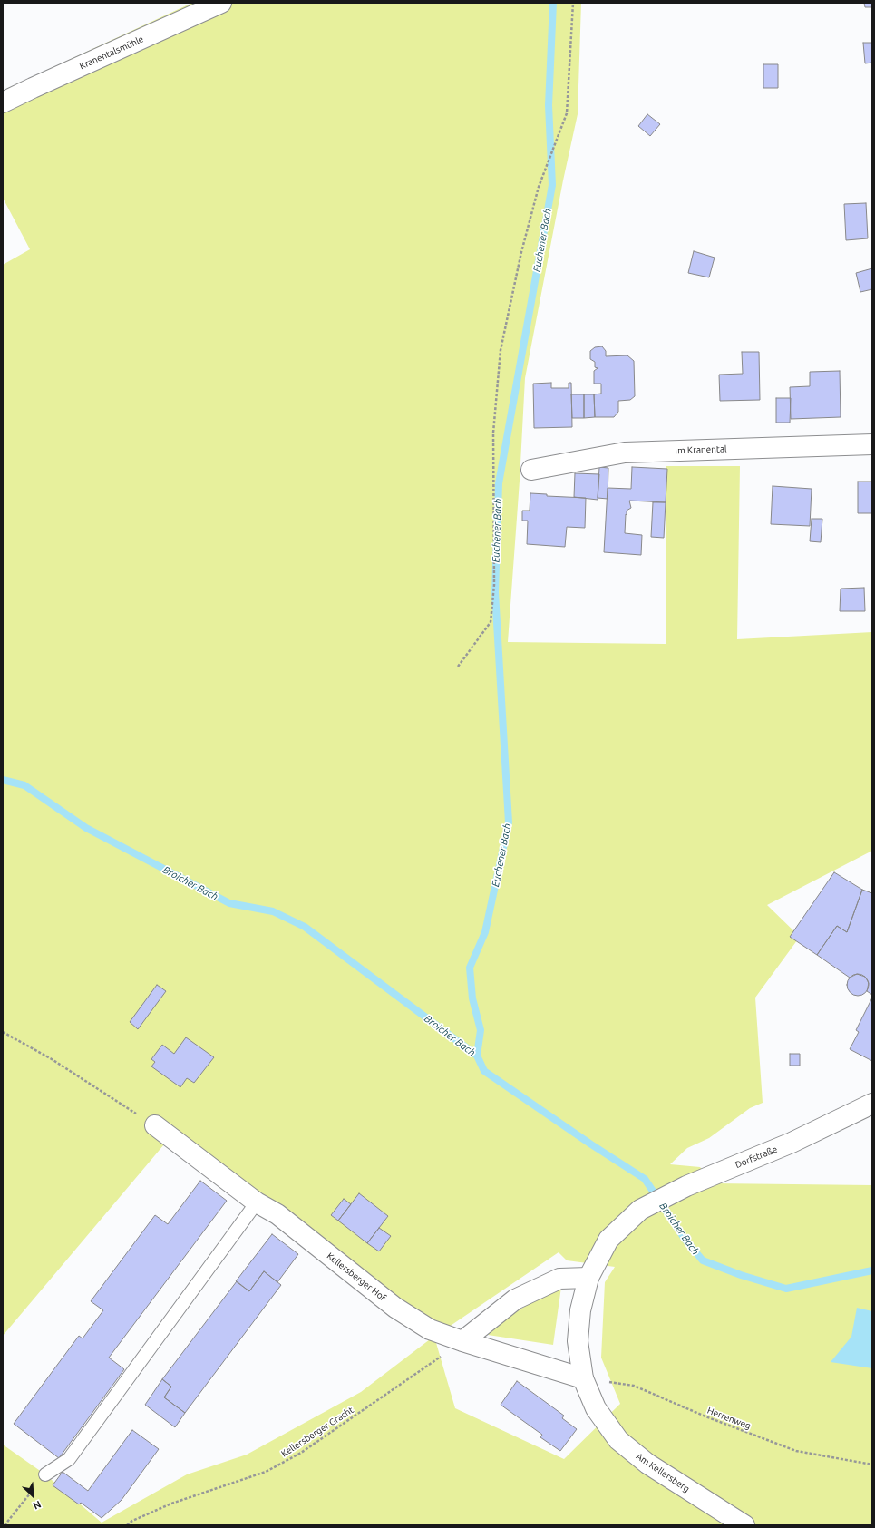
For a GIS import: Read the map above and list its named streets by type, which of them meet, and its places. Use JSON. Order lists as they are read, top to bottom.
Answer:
{
  "streets": {
    "street": [
      "Kranentalsmühle",
      "Im Kranental",
      "Dorfstraße",
      "Kellersberger Hof",
      "Am Kellersberg"
    ],
    "path": ["Herrenweg", "Kellersberger Gracht"]
  },
  "crossings": [
    ["Dorfstraße", "Am Kellersberg"],
    ["Kellersberger Hof", "Herrenweg"],
    ["Kellersberger Hof", "Kellersberger Gracht"],
    ["Kellersberger Hof", "Am Kellersberg"],
    ["Herrenweg", "Am Kellersberg"]
  ],
  "water": ["Euchener Bach", "Broicher Bach"],
  "north": "bottom right"
}
